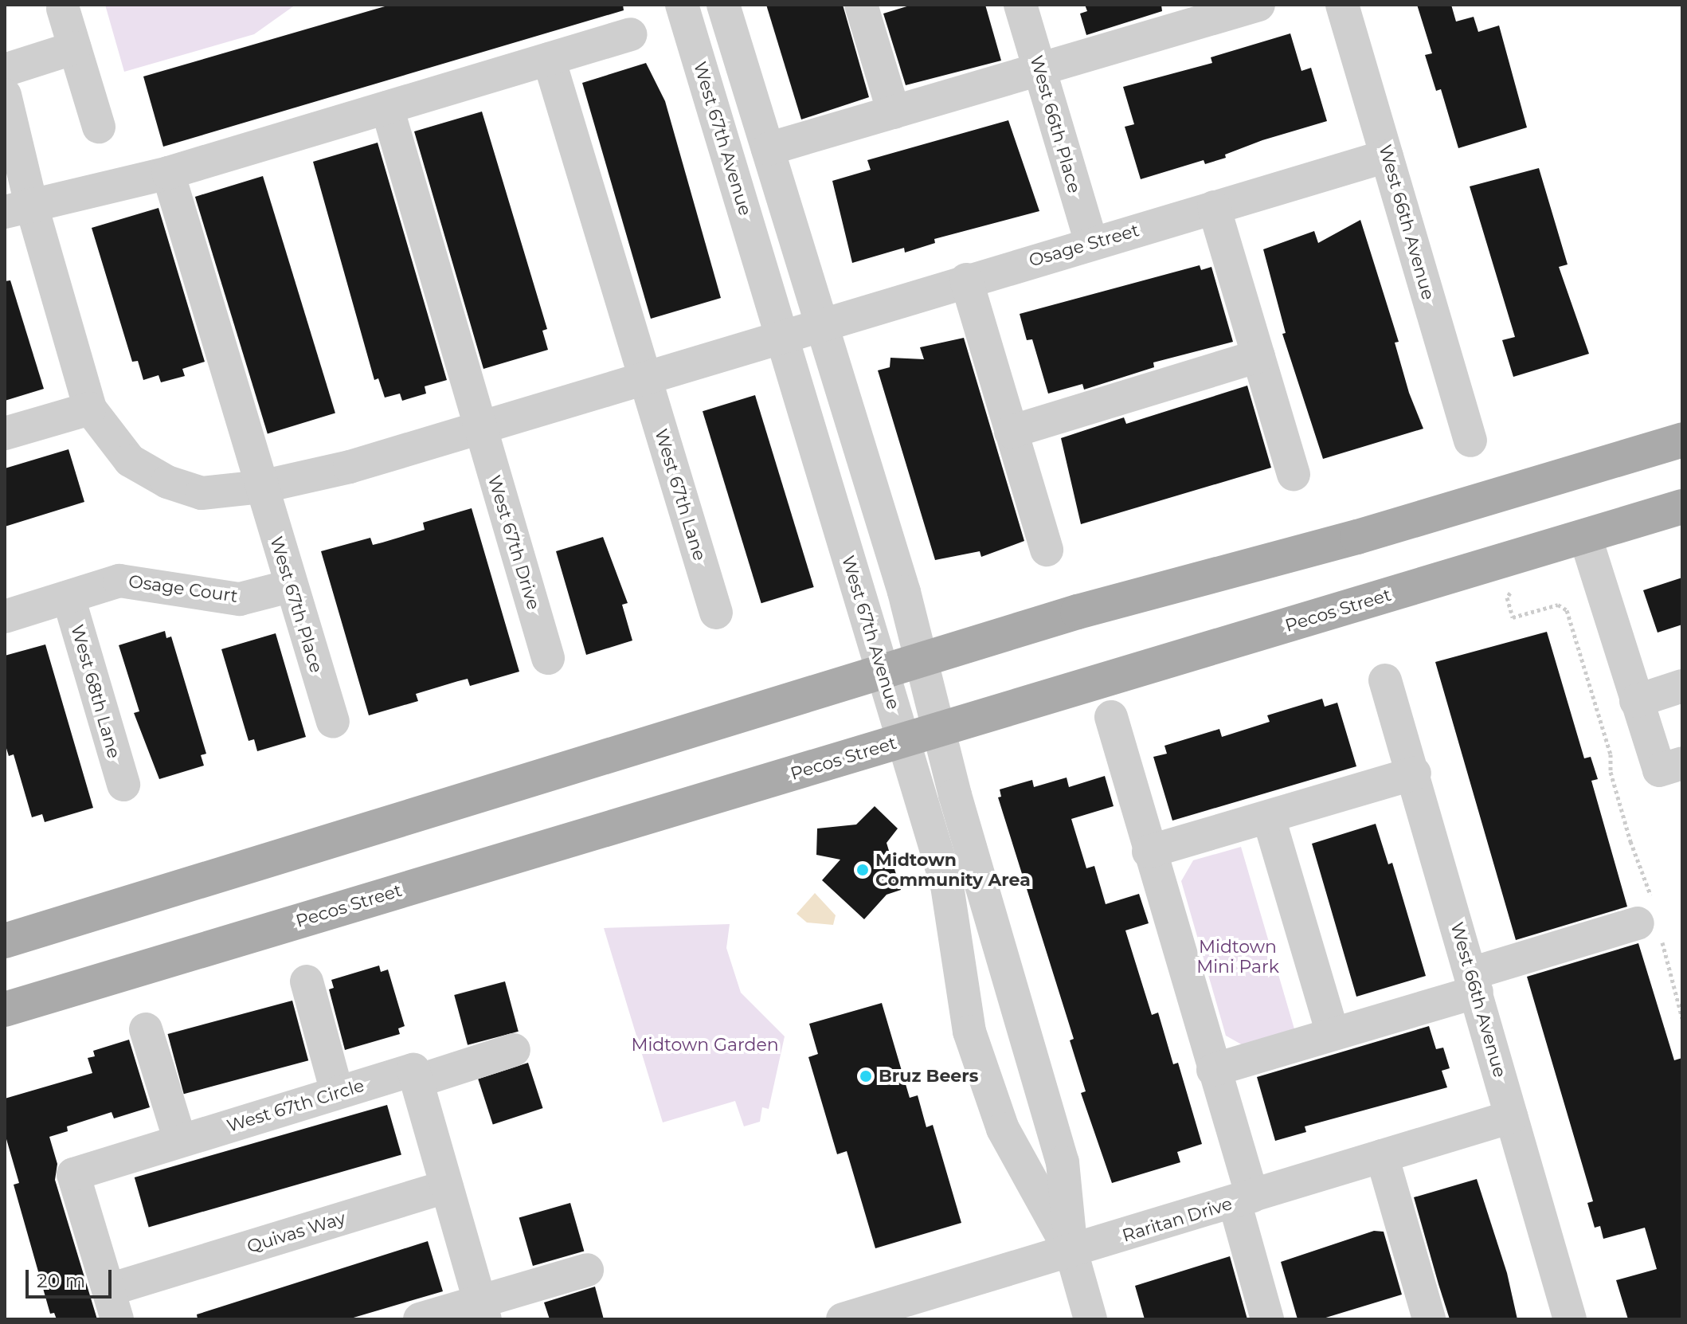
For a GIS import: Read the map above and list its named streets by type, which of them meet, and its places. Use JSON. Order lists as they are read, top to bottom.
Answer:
{
  "streets": {
    "main road": ["Pecos Street"],
    "street": [
      "West 66th Place",
      "West 67th Avenue",
      "West 66th Avenue",
      "Osage Street",
      "West 67th Lane",
      "West 67th Drive",
      "Osage Court",
      "West 67th Place",
      "West 68th Lane",
      "West 67th Circle",
      "Raritan Drive",
      "Quivas Way"
    ]
  },
  "crossings": [
    ["West 66th Place", "Osage Street"],
    ["West 67th Avenue", "Osage Street"],
    ["West 67th Avenue", "Pecos Street"],
    ["West 67th Avenue", "Raritan Drive"],
    ["West 66th Avenue", "Osage Street"],
    ["West 66th Avenue", "Raritan Drive"],
    ["Osage Street", "West 67th Lane"],
    ["Osage Street", "West 67th Drive"],
    ["Osage Street", "West 67th Place"],
    ["Osage Court", "West 67th Place"],
    ["Osage Court", "West 68th Lane"],
    ["West 67th Circle", "Quivas Way"]
  ],
  "parks": ["Midtown Mini Park", "Midtown Garden"],
  "places": ["Midtown Community Area", "Bruz Beers"],
  "scale_bar": "20 m"
}
